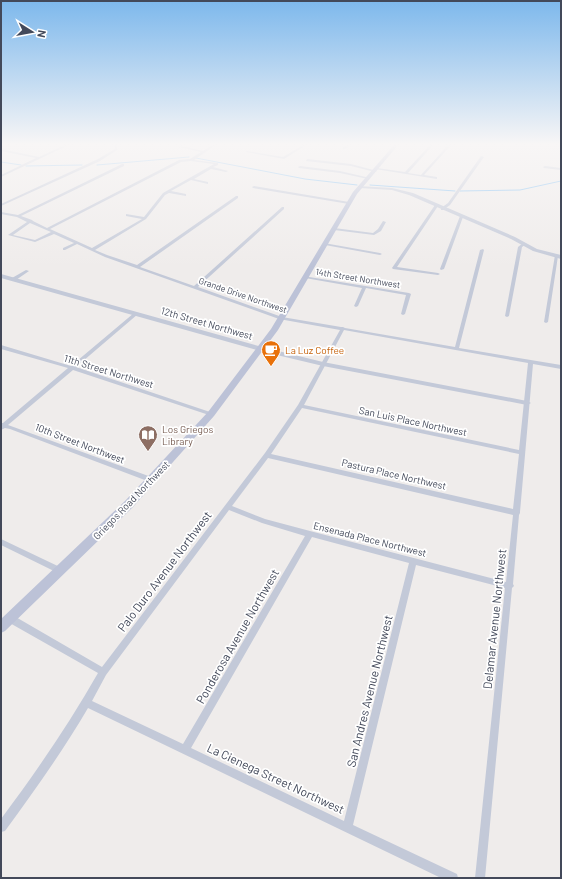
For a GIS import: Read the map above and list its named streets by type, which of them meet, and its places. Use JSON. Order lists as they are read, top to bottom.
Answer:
{
  "streets": {
    "main road": ["Griegos Road Northwest"],
    "street": [
      "14th Street Northwest",
      "Grande Drive Northwest",
      "12th Street Northwest",
      "11th Street Northwest",
      "San Luis Place Northwest",
      "10th Street Northwest",
      "Pastura Place Northwest",
      "Ensenada Place Northwest",
      "Palo Duro Avenue Northwest",
      "Delamar Avenue Northwest",
      "Ponderosa Avenue Northwest",
      "San Andres Avenue Northwest",
      "La Cienega Street Northwest"
    ]
  },
  "crossings": [
    ["14th Street Northwest", "Griegos Road Northwest"],
    ["Grande Drive Northwest", "Griegos Road Northwest"],
    ["Grande Drive Northwest", "Palo Duro Avenue Northwest"],
    ["Grande Drive Northwest", "Delamar Avenue Northwest"],
    ["12th Street Northwest", "Griegos Road Northwest"],
    ["12th Street Northwest", "Palo Duro Avenue Northwest"],
    ["12th Street Northwest", "Delamar Avenue Northwest"],
    ["11th Street Northwest", "Griegos Road Northwest"],
    ["San Luis Place Northwest", "Palo Duro Avenue Northwest"],
    ["San Luis Place Northwest", "Delamar Avenue Northwest"],
    ["10th Street Northwest", "Griegos Road Northwest"],
    ["Pastura Place Northwest", "Palo Duro Avenue Northwest"],
    ["Pastura Place Northwest", "Delamar Avenue Northwest"],
    ["Ensenada Place Northwest", "Palo Duro Avenue Northwest"],
    ["Ensenada Place Northwest", "Delamar Avenue Northwest"],
    ["Ensenada Place Northwest", "Ponderosa Avenue Northwest"],
    ["Ensenada Place Northwest", "San Andres Avenue Northwest"],
    ["Palo Duro Avenue Northwest", "La Cienega Street Northwest"],
    ["Ponderosa Avenue Northwest", "La Cienega Street Northwest"],
    ["San Andres Avenue Northwest", "La Cienega Street Northwest"]
  ],
  "places": {
    "cafe": ["La Luz Coffee"],
    "library": ["Los Griegos Library"]
  },
  "north": "right"
}
